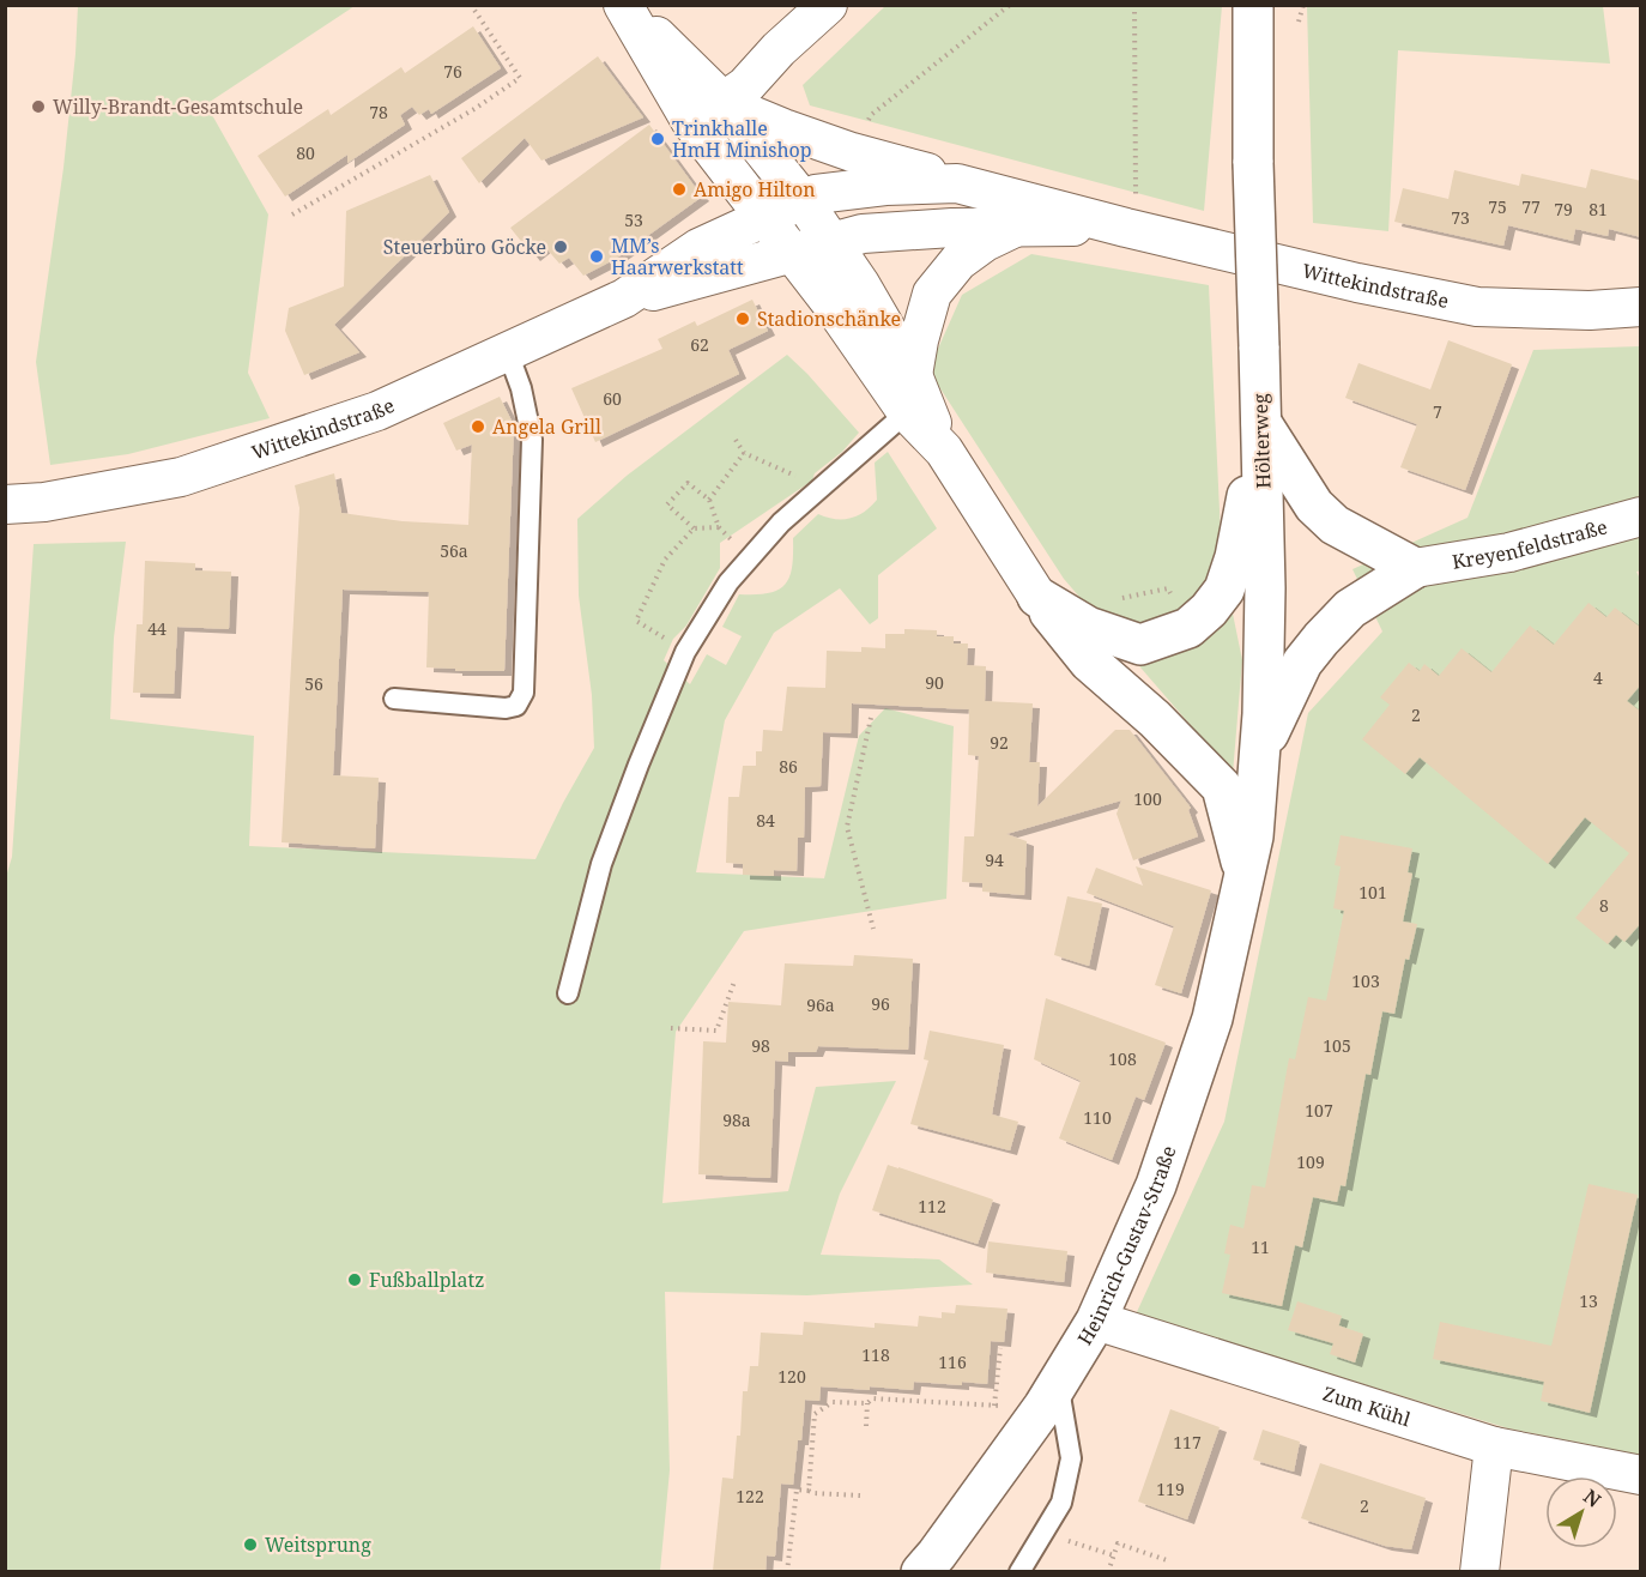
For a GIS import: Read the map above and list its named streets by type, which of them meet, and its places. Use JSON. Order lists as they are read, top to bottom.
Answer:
{
  "streets": {
    "street": [
      "Wittekindstraße",
      "Hölterweg",
      "Kreyenfeldstraße",
      "Heinrich-Gustav-Straße",
      "Zum Kühl"
    ]
  },
  "crossings": [
    ["Hölterweg", "Heinrich-Gustav-Straße"],
    ["Heinrich-Gustav-Straße", "Zum Kühl"]
  ],
  "places": [
    "Willy-Brandt-Gesamtschule",
    "Trinkhalle HmH Minishop",
    "Amigo Hilton",
    "Steuerbüro Göcke",
    "MM’s Haarwerkstatt",
    "Stadionschänke",
    "Angela Grill",
    "Fußballplatz",
    "Weitsprung"
  ],
  "house_numbers": [
    "76",
    "78",
    "80",
    "75",
    "77",
    "79",
    "81",
    "73",
    "53",
    "62",
    "60",
    "7",
    "56a",
    "44",
    "4",
    "90",
    "56",
    "2",
    "92",
    "86",
    "100",
    "84",
    "94",
    "101",
    "8",
    "103",
    "96",
    "96a",
    "98",
    "105",
    "108",
    "107",
    "110",
    "98a",
    "109",
    "112",
    "11",
    "13",
    "118",
    "116",
    "120",
    "117",
    "119",
    "122",
    "2"
  ],
  "north": "top right"
}
